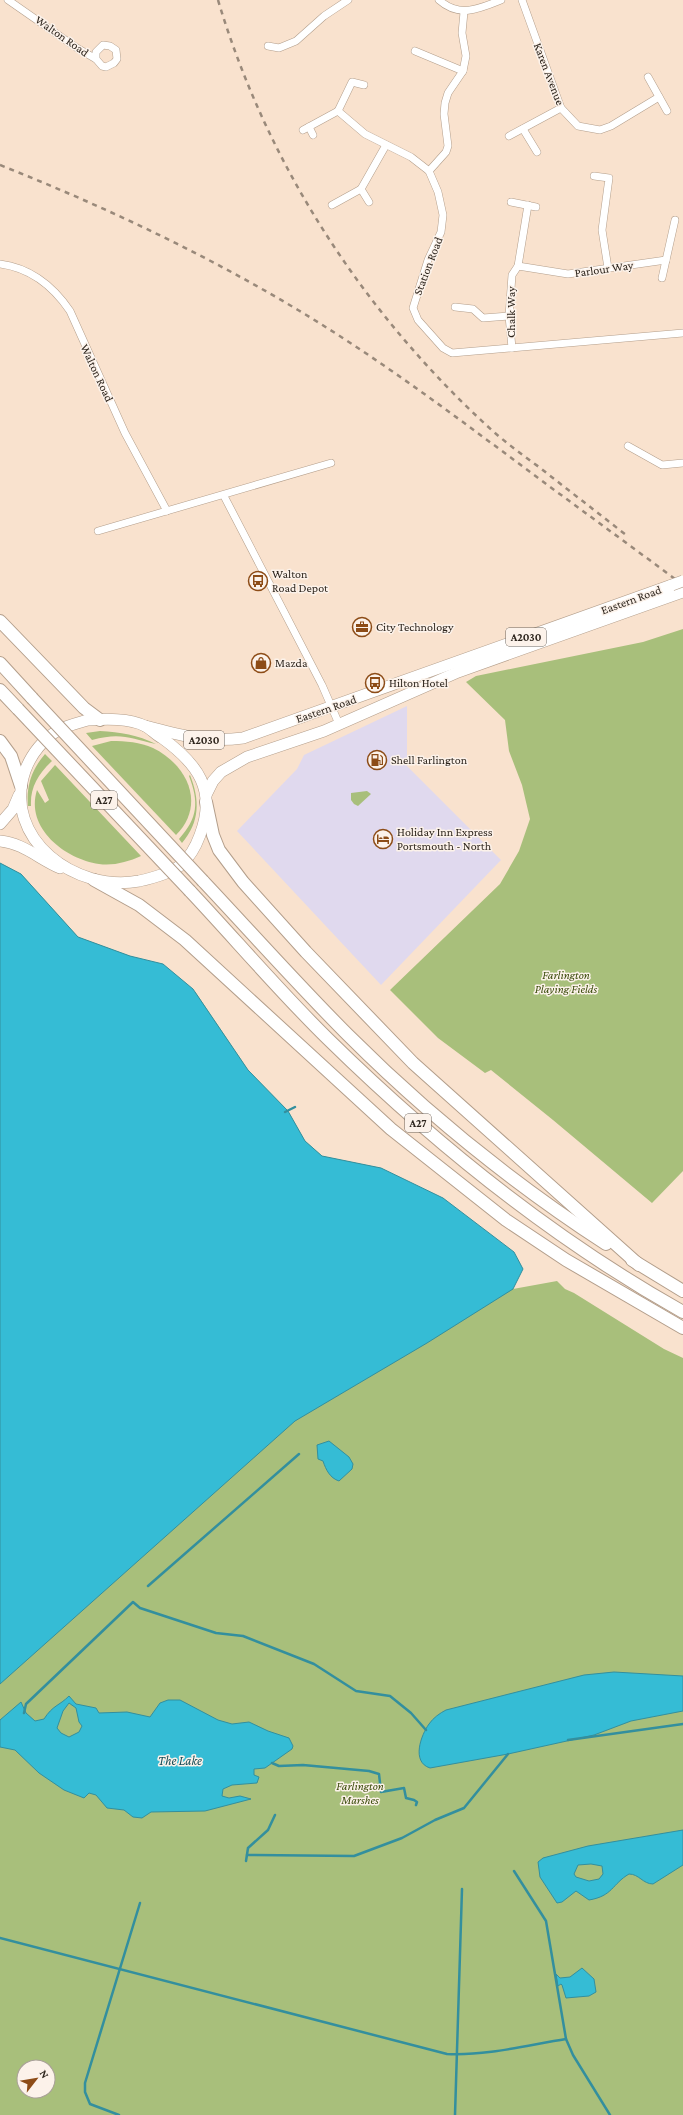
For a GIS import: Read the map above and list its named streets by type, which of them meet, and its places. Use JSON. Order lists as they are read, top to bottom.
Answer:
{
  "streets": {
    "highway": ["A27"],
    "main road": ["Eastern Road", "A2030"],
    "street": [
      "Walton Road",
      "Karen Avenue",
      "Station Road",
      "Parlour Way",
      "Chalk Way"
    ]
  },
  "crossings": [
    ["Station Road", "Chalk Way"],
    ["Parlour Way", "Chalk Way"]
  ],
  "water": ["The Lake"],
  "parks": ["Farlington Playing Fields", "Farlington Marshes"],
  "places": {
    "bus stop": ["Walton Road Depot", "Hilton Hotel"],
    "office": ["City Technology"],
    "shop": ["Mazda"],
    "fuel station": ["Shell Farlington"],
    "hotel": ["Holiday Inn Express Portsmouth - North"]
  },
  "north": "top right"
}
